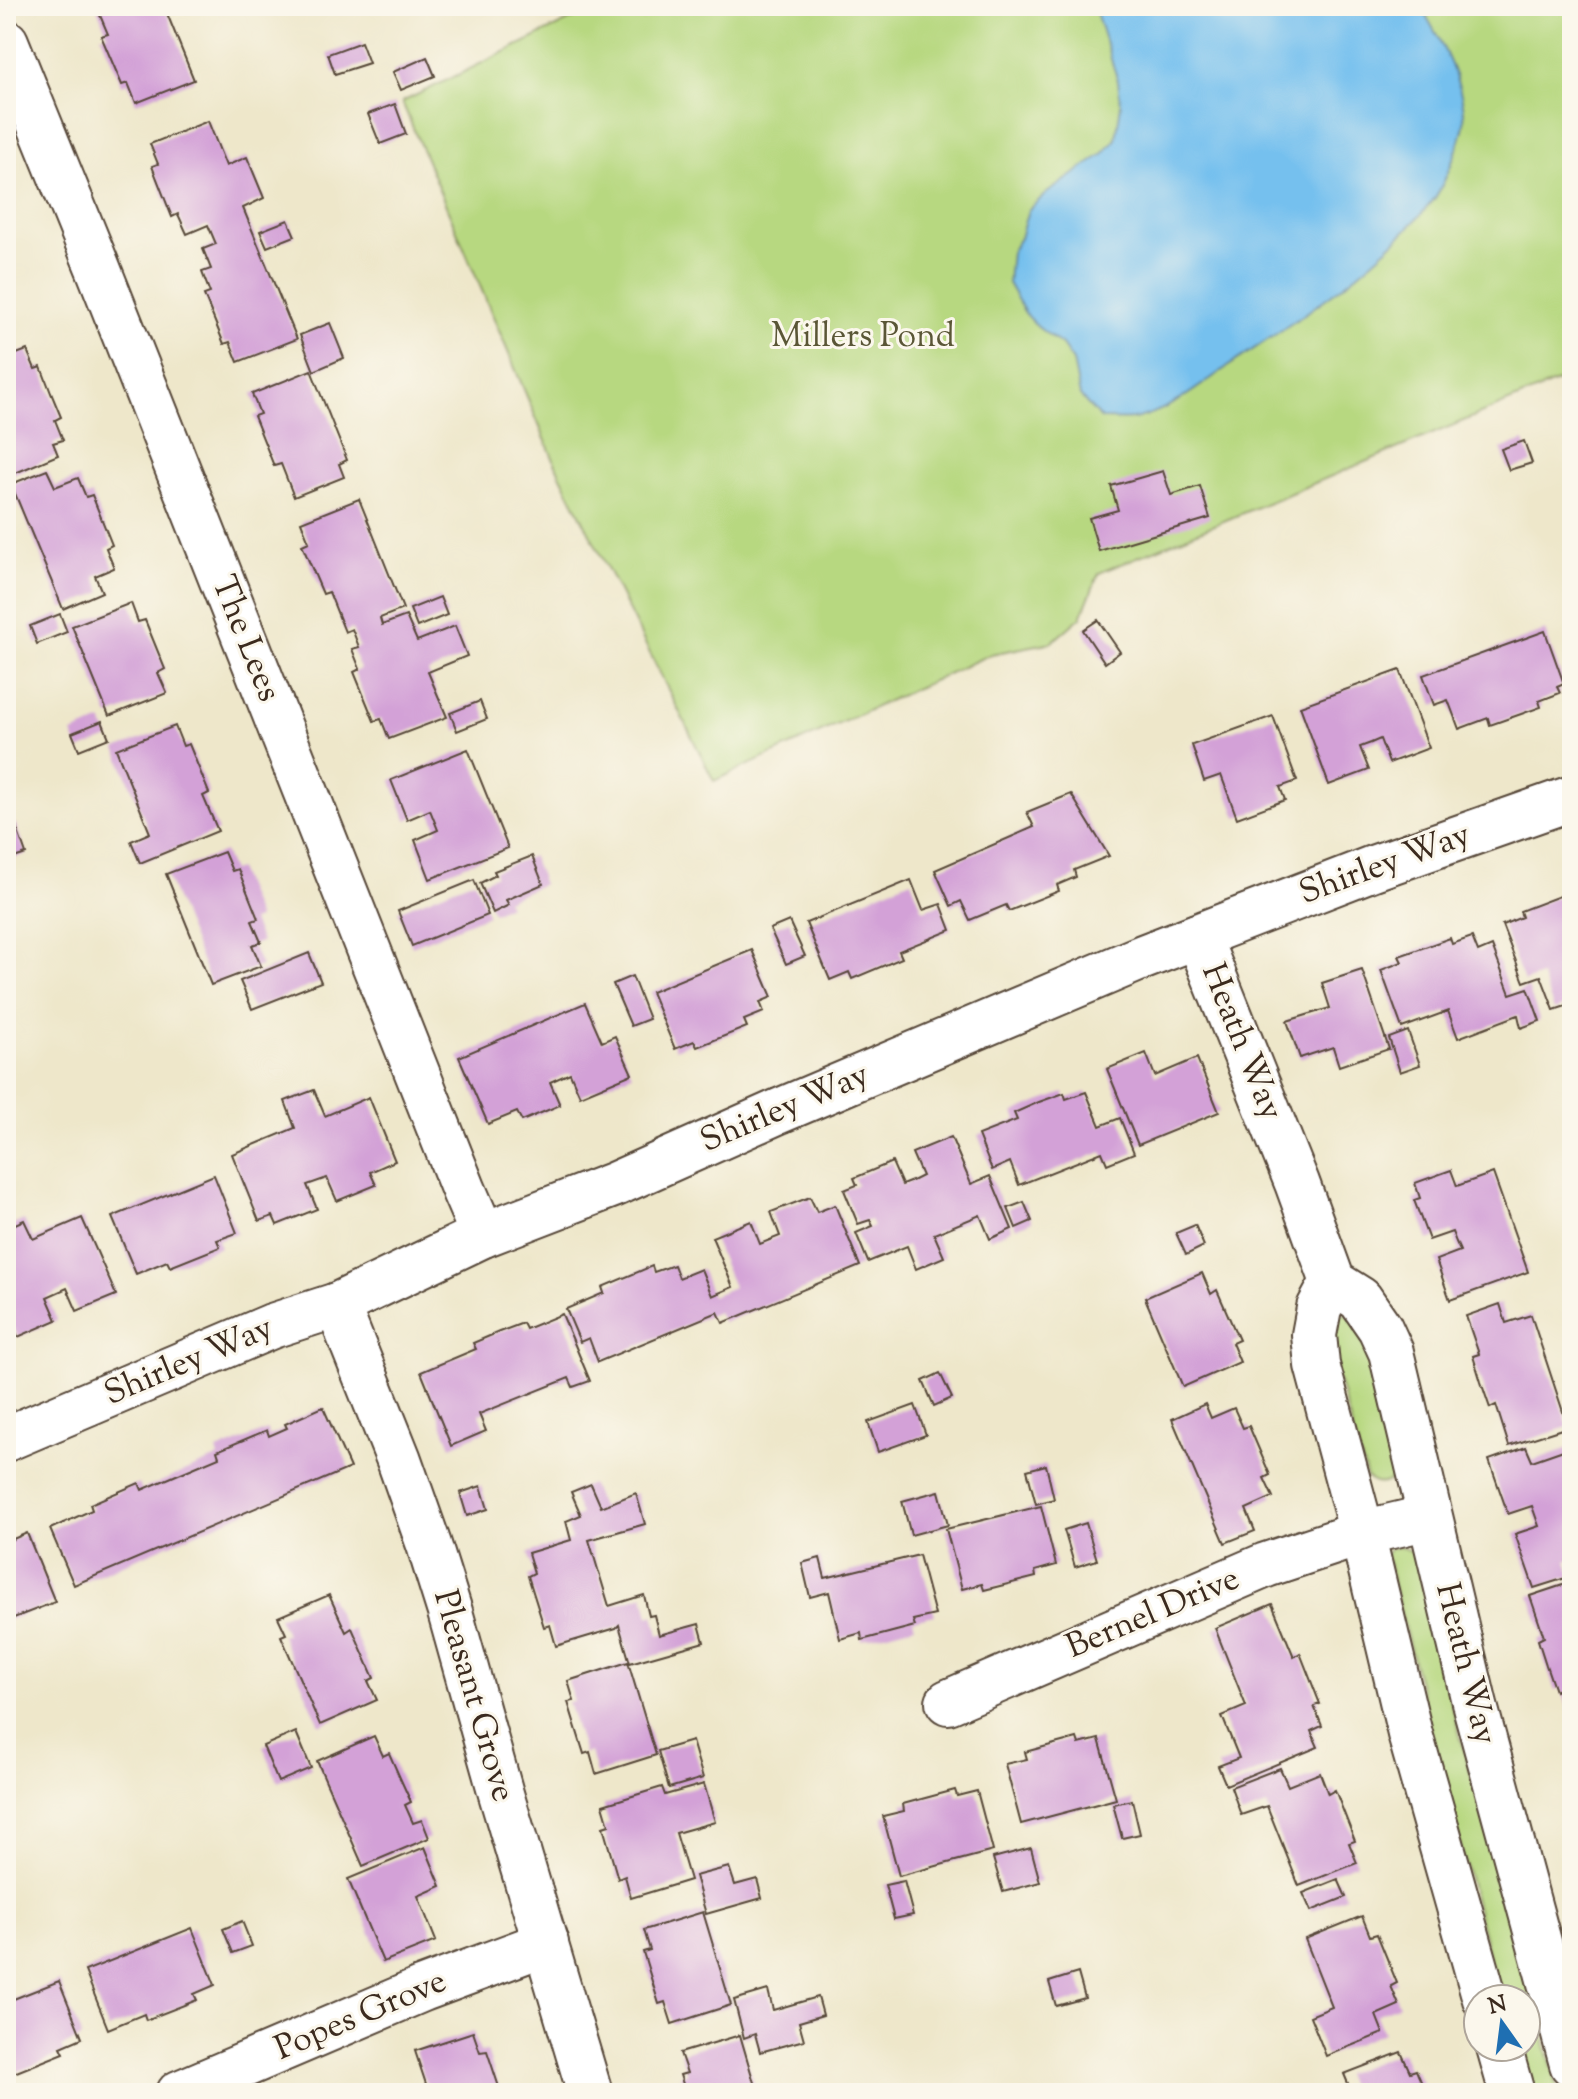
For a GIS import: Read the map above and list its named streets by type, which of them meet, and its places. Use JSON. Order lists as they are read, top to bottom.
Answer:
{
  "streets": {
    "street": [
      "The Lees",
      "Shirley Way",
      "Heath Way",
      "Bernel Drive",
      "Pleasant Grove",
      "Popes Grove"
    ]
  },
  "crossings": [
    ["The Lees", "Shirley Way"],
    ["Shirley Way", "Heath Way"],
    ["Shirley Way", "Pleasant Grove"],
    ["Heath Way", "Bernel Drive"],
    ["Pleasant Grove", "Popes Grove"]
  ],
  "parks": ["Millers Pond"],
  "north": "top"
}
